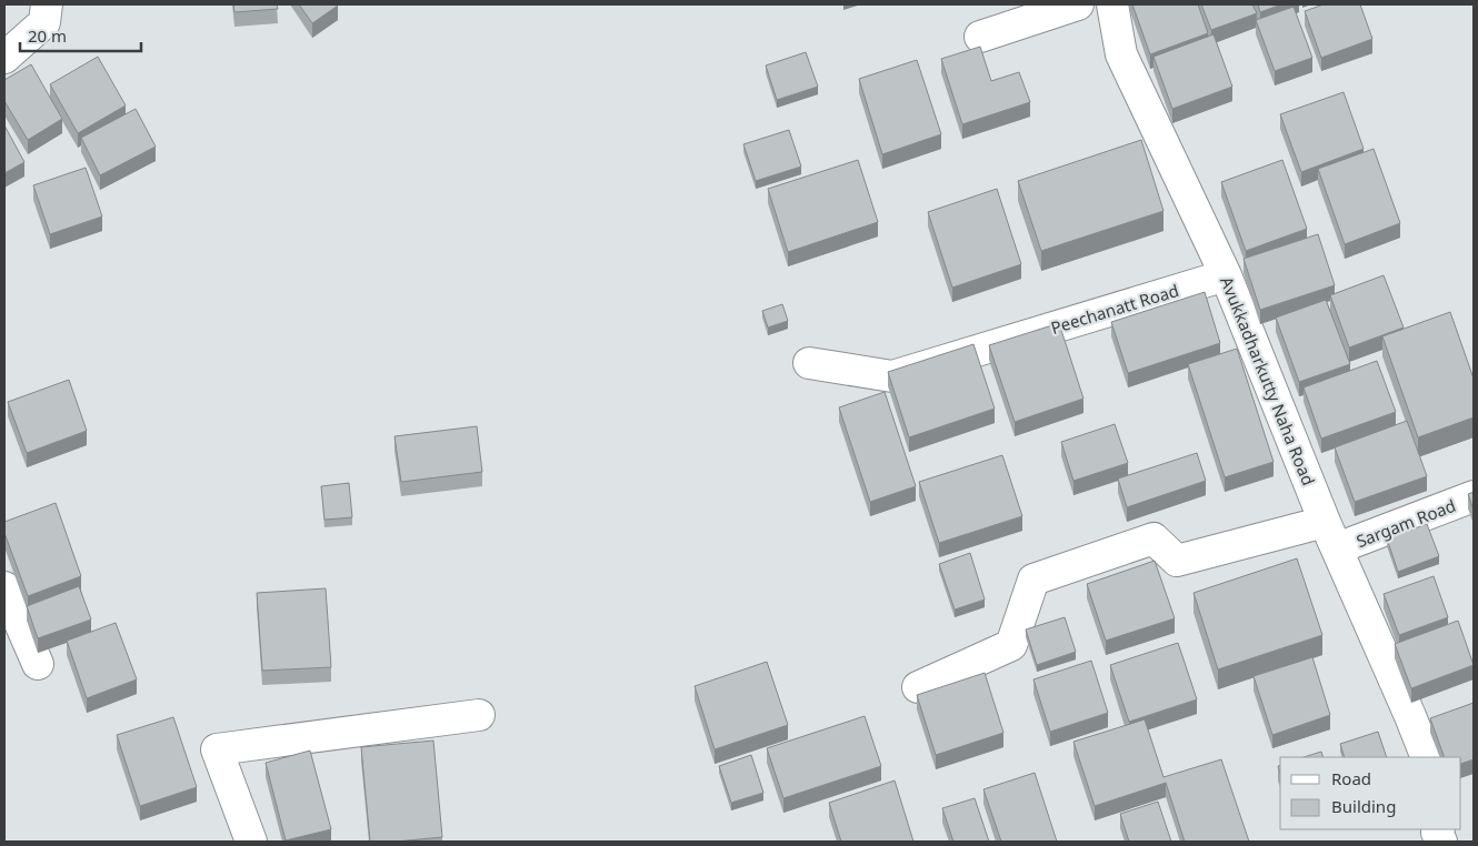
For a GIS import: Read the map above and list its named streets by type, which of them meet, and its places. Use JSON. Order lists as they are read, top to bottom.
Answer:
{
  "streets": {
    "street": ["Peechanatt Road", "Avukkadharkutty Naha Road", "Sargam Road"]
  },
  "crossings": [
    ["Peechanatt Road", "Avukkadharkutty Naha Road"],
    ["Avukkadharkutty Naha Road", "Sargam Road"]
  ],
  "legend": ["Road", "Building"],
  "scale_bar": "20 m"
}
